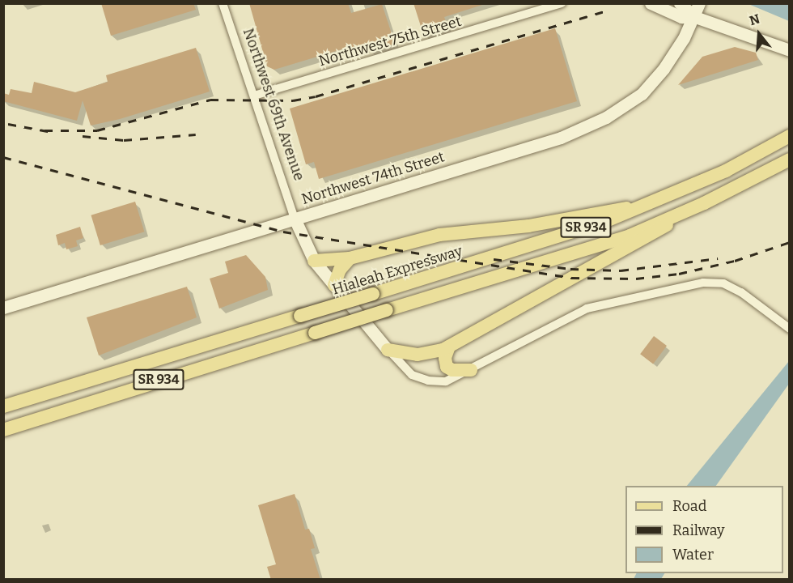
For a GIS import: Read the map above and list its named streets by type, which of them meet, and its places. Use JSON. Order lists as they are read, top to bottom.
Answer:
{
  "streets": {
    "main road": [
      "Northwest 69th Avenue",
      "Northwest 74th Street",
      "SR 934",
      "Hialeah Expressway"
    ],
    "street": ["Northwest 75th Street"]
  },
  "crossings": [
    ["Northwest 75th Street", "Northwest 69th Avenue"],
    ["Northwest 69th Avenue", "Northwest 74th Street"]
  ],
  "legend": ["Road", "Railway", "Water"],
  "north": "top"
}
